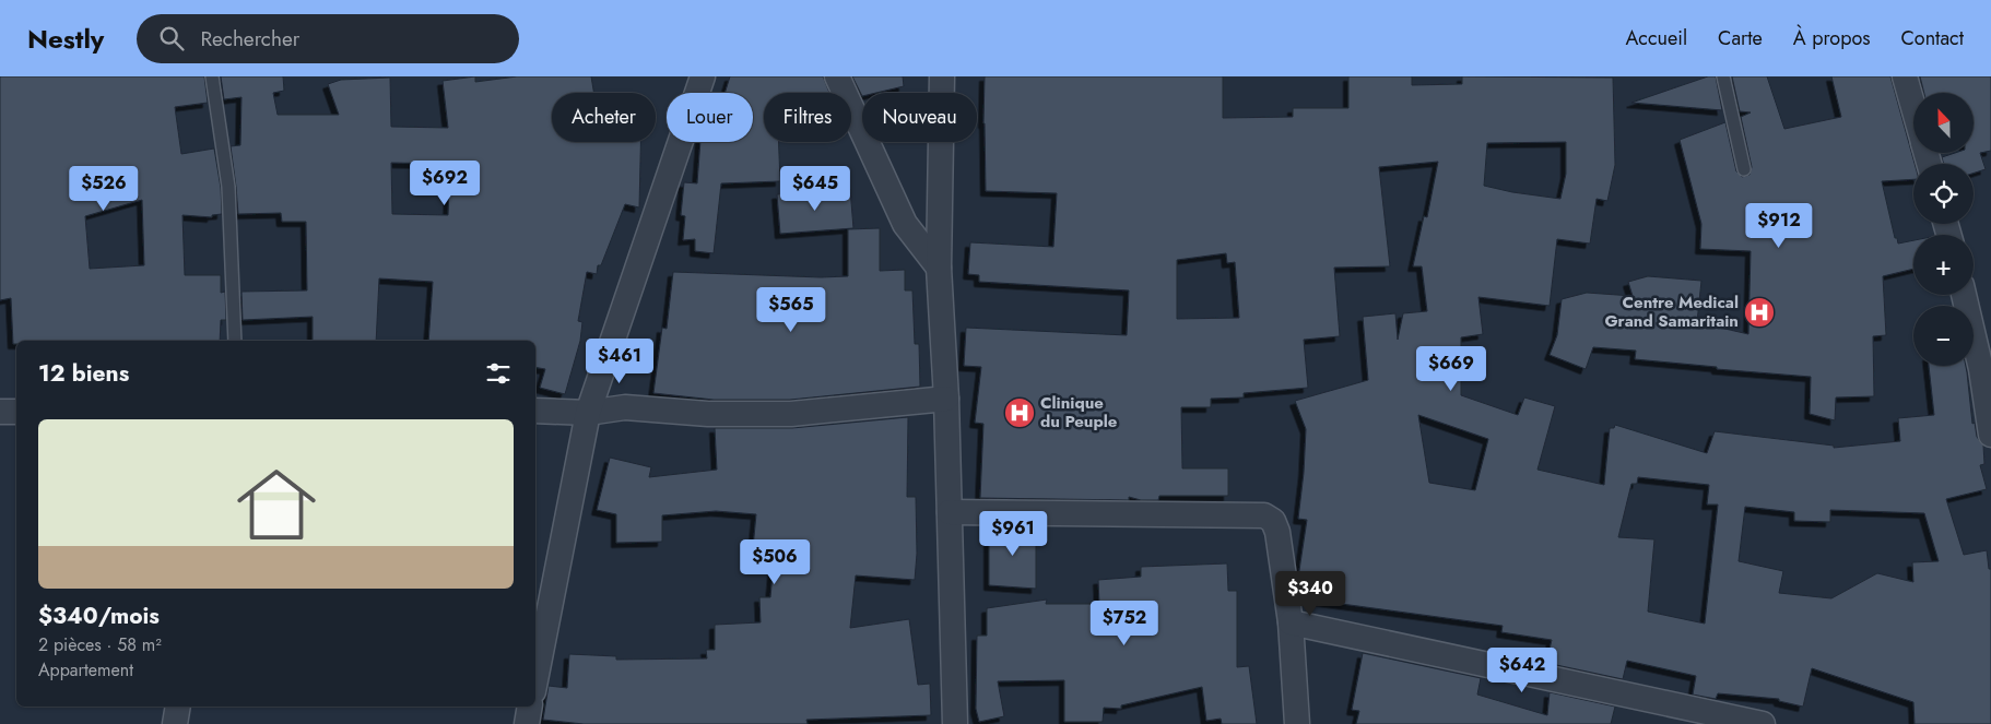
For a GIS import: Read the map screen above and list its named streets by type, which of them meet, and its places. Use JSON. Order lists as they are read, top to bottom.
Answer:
{
  "places": {
    "hospital": ["Centre Medical Grand Samaritain", "Clinique du Peuple"]
  },
  "north": "top",
  "page": {
    "header": "Nestly",
    "search": "Rechercher",
    "nav": [
      "Accueil",
      "Carte",
      "À propos",
      "Contact"
    ],
    "map_buttons": ["+", "−"],
    "chip": [
      "Acheter",
      "Louer",
      "Filtres",
      "Nouveau"
    ],
    "price": [
      "$692",
      "$526",
      "$645",
      "$912",
      "$565",
      "$461",
      "$669",
      "$961",
      "$506",
      "$340",
      "$752",
      "$642"
    ],
    "heading": "12 biens",
    "list": [
      {
        "name": "$340/mois",
        "note": "2 pièces · 58 m² · Appartement"
      }
    ]
  }
}
